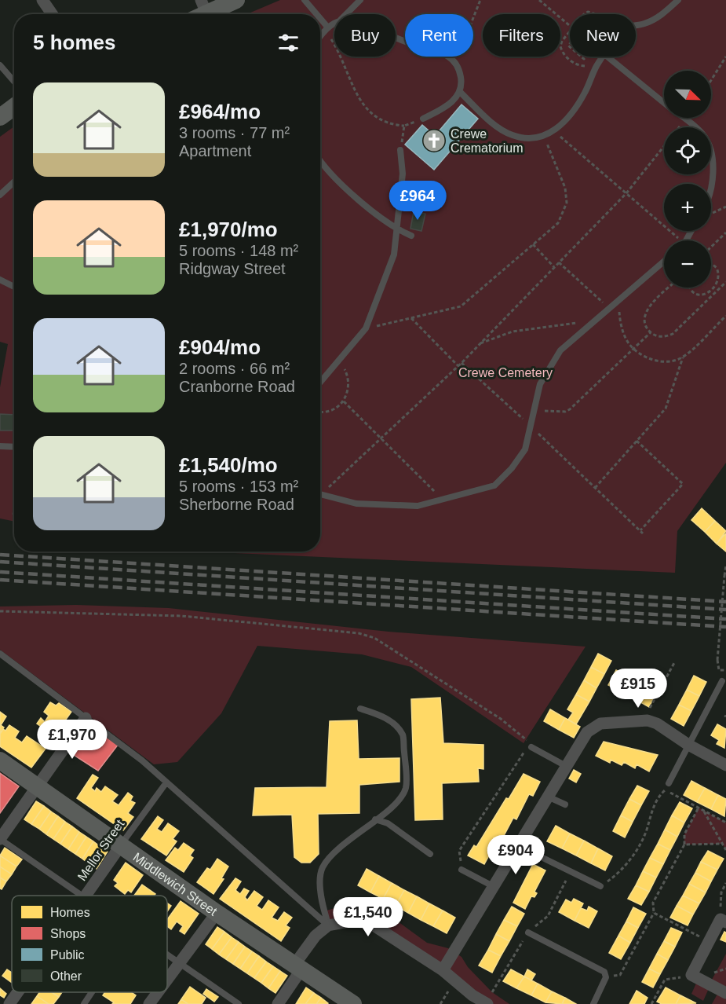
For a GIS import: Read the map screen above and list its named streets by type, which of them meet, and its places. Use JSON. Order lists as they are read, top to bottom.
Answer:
{
  "streets": {
    "main road": ["Middlewich Street"],
    "street": ["Mellor Street"]
  },
  "crossings": [
    ["Mellor Street", "Middlewich Street"]
  ],
  "parks": ["Crewe Cemetery"],
  "places": {
    "church": ["Crewe Crematorium"]
  },
  "legend": [
    "Homes",
    "Shops",
    "Public",
    "Other"
  ],
  "north": "bottom right",
  "page": {
    "chip": [
      "Buy",
      "Rent",
      "Filters",
      "New"
    ],
    "heading": "5 homes",
    "map_buttons": ["+", "−"],
    "list": [
      {
        "name": "£964/mo",
        "note": "3 rooms · 77 m² · Apartment"
      },
      {
        "name": "£1,970/mo",
        "note": "5 rooms · 148 m² · Ridgway Street"
      },
      {
        "name": "£904/mo",
        "note": "2 rooms · 66 m² · Cranborne Road"
      },
      {
        "name": "£1,540/mo",
        "note": "5 rooms · 153 m² · Sherborne Road"
      }
    ],
    "price": [
      "£964",
      "£915",
      "£1,970",
      "£904",
      "£1,540"
    ]
  }
}
